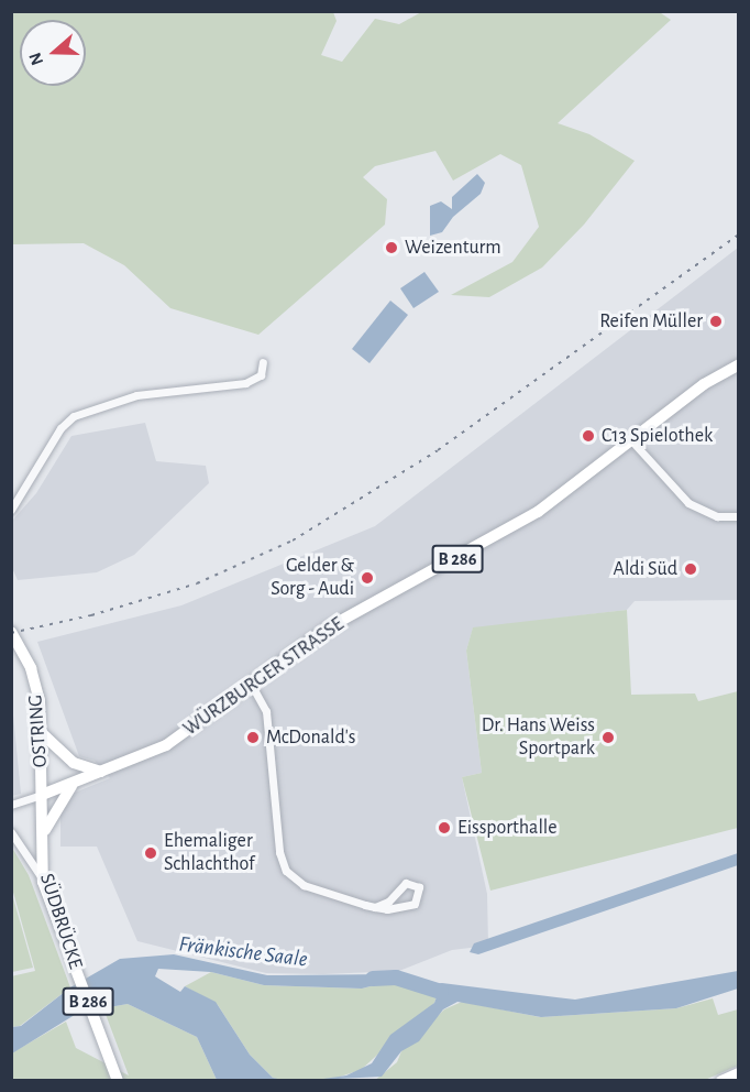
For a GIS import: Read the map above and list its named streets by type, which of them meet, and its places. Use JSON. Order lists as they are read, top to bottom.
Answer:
{
  "streets": {
    "main road": [
      "B 286",
      "WÜRZBURGER STRASSE",
      "OSTRING",
      "SÜDBRÜCKE"
    ]
  },
  "crossings": [
    ["WÜRZBURGER STRASSE", "OSTRING"],
    ["WÜRZBURGER STRASSE", "SÜDBRÜCKE"],
    ["OSTRING", "SÜDBRÜCKE"]
  ],
  "water": ["Fränkische Saale"],
  "places": [
    "Weizenturm",
    "Reifen Müller",
    "C13 Spielothek",
    "Aldi Süd",
    "Gelder & Sorg - Audi",
    "McDonald's",
    "Dr. Hans Weiss Sportpark",
    "Eissporthalle",
    "Ehemaliger Schlachthof"
  ],
  "north": "left"
}
